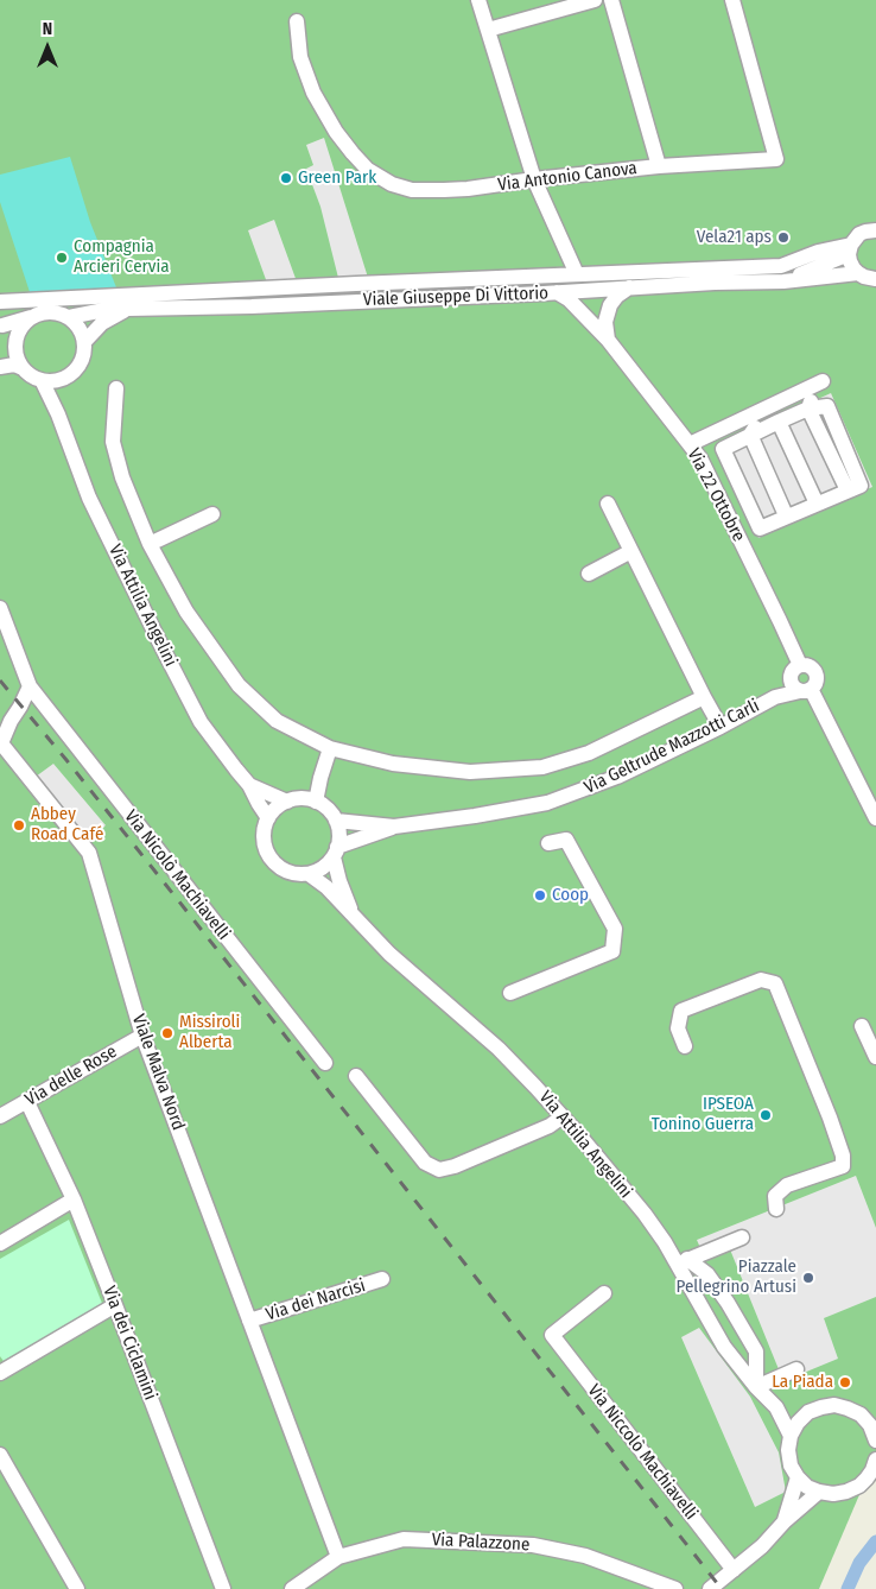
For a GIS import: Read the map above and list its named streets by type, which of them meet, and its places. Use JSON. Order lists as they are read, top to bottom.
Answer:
{
  "streets": {
    "street": [
      "Via Antonio Canova",
      "Viale Giuseppe Di Vittorio",
      "Via 22 Ottobre",
      "Via Attilia Angelini",
      "Via Geltrude Mazzotti Carli",
      "Via Nicolò Machiavelli",
      "Viale Malva Nord",
      "Via delle Rose",
      "Via dei Narcisi",
      "Via dei Ciclamini",
      "Via Niccolò Machiavelli",
      "Via Palazzone"
    ]
  },
  "crossings": [
    ["Viale Giuseppe Di Vittorio", "Via 22 Ottobre"],
    ["Viale Giuseppe Di Vittorio", "Via Attilia Angelini"],
    ["Via 22 Ottobre", "Via Geltrude Mazzotti Carli"],
    ["Via Attilia Angelini", "Via Geltrude Mazzotti Carli"],
    ["Via Nicolò Machiavelli", "Viale Malva Nord"],
    ["Viale Malva Nord", "Via delle Rose"],
    ["Viale Malva Nord", "Via dei Narcisi"],
    ["Viale Malva Nord", "Via Palazzone"],
    ["Via delle Rose", "Via dei Ciclamini"]
  ],
  "places": [
    "Green Park",
    "Vela21 aps",
    "Compagnia Arcieri Cervia",
    "Abbey Road Café",
    "Coop",
    "Missiroli Alberta",
    "IPSEOA Tonino Guerra",
    "Piazzale Pellegrino Artusi",
    "La Piada"
  ],
  "north": "top"
}
